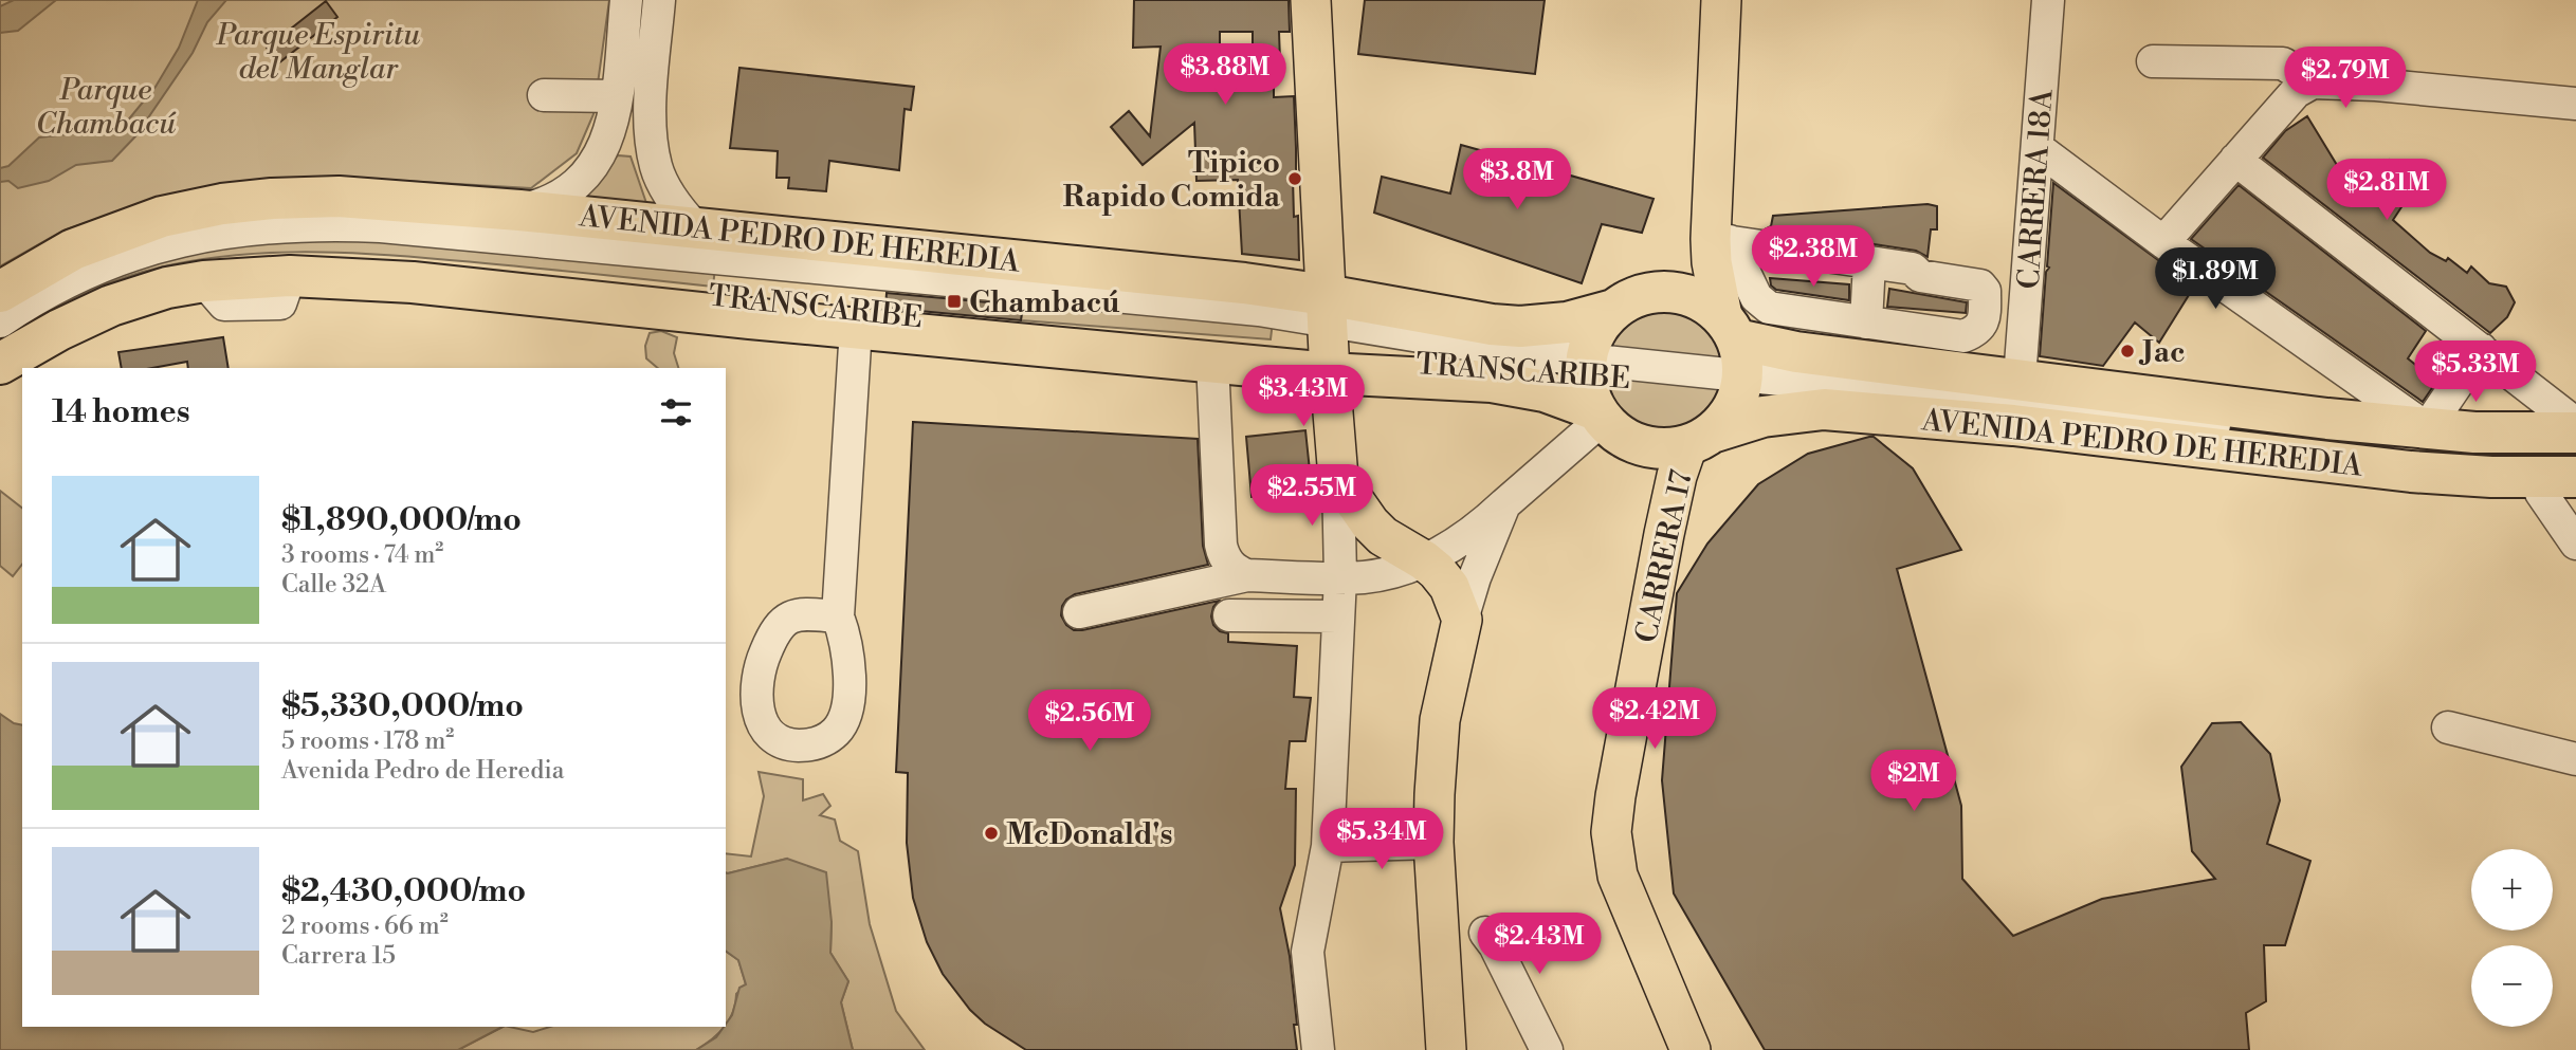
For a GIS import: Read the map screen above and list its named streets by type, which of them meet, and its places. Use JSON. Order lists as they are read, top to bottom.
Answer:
{
  "streets": {
    "highway": ["AVENIDA PEDRO DE HEREDIA"],
    "main road": ["CARRERA 17"],
    "street": ["CARRERA 18A", "TRANSCARIBE"]
  },
  "crossings": [
    ["CARRERA 18A", "AVENIDA PEDRO DE HEREDIA"],
    ["AVENIDA PEDRO DE HEREDIA", "TRANSCARIBE"],
    ["AVENIDA PEDRO DE HEREDIA", "CARRERA 17"]
  ],
  "parks": ["Parque Espiritu del Manglar", "Parque Chambacú"],
  "places": {
    "other": ["Tipico Rapido Comida", "Jac", "McDonald's"],
    "transit": ["Chambacú"]
  },
  "page": {
    "price": [
      "$3.88M",
      "$2.79M",
      "$3.8M",
      "$2.81M",
      "$2.38M",
      "$1.89M",
      "$5.33M",
      "$3.43M",
      "$2.55M",
      "$2.42M",
      "$2.56M",
      "$2M",
      "$5.34M",
      "$2.43M"
    ],
    "heading": "14 homes",
    "list": [
      {
        "name": "$1,890,000/mo",
        "note": "3 rooms · 74 m² · Calle 32A"
      },
      {
        "name": "$5,330,000/mo",
        "note": "5 rooms · 178 m² · Avenida Pedro de Heredia"
      },
      {
        "name": "$2,430,000/mo",
        "note": "2 rooms · 66 m² · Carrera 15"
      }
    ],
    "map_buttons": ["+", "−"]
  }
}
